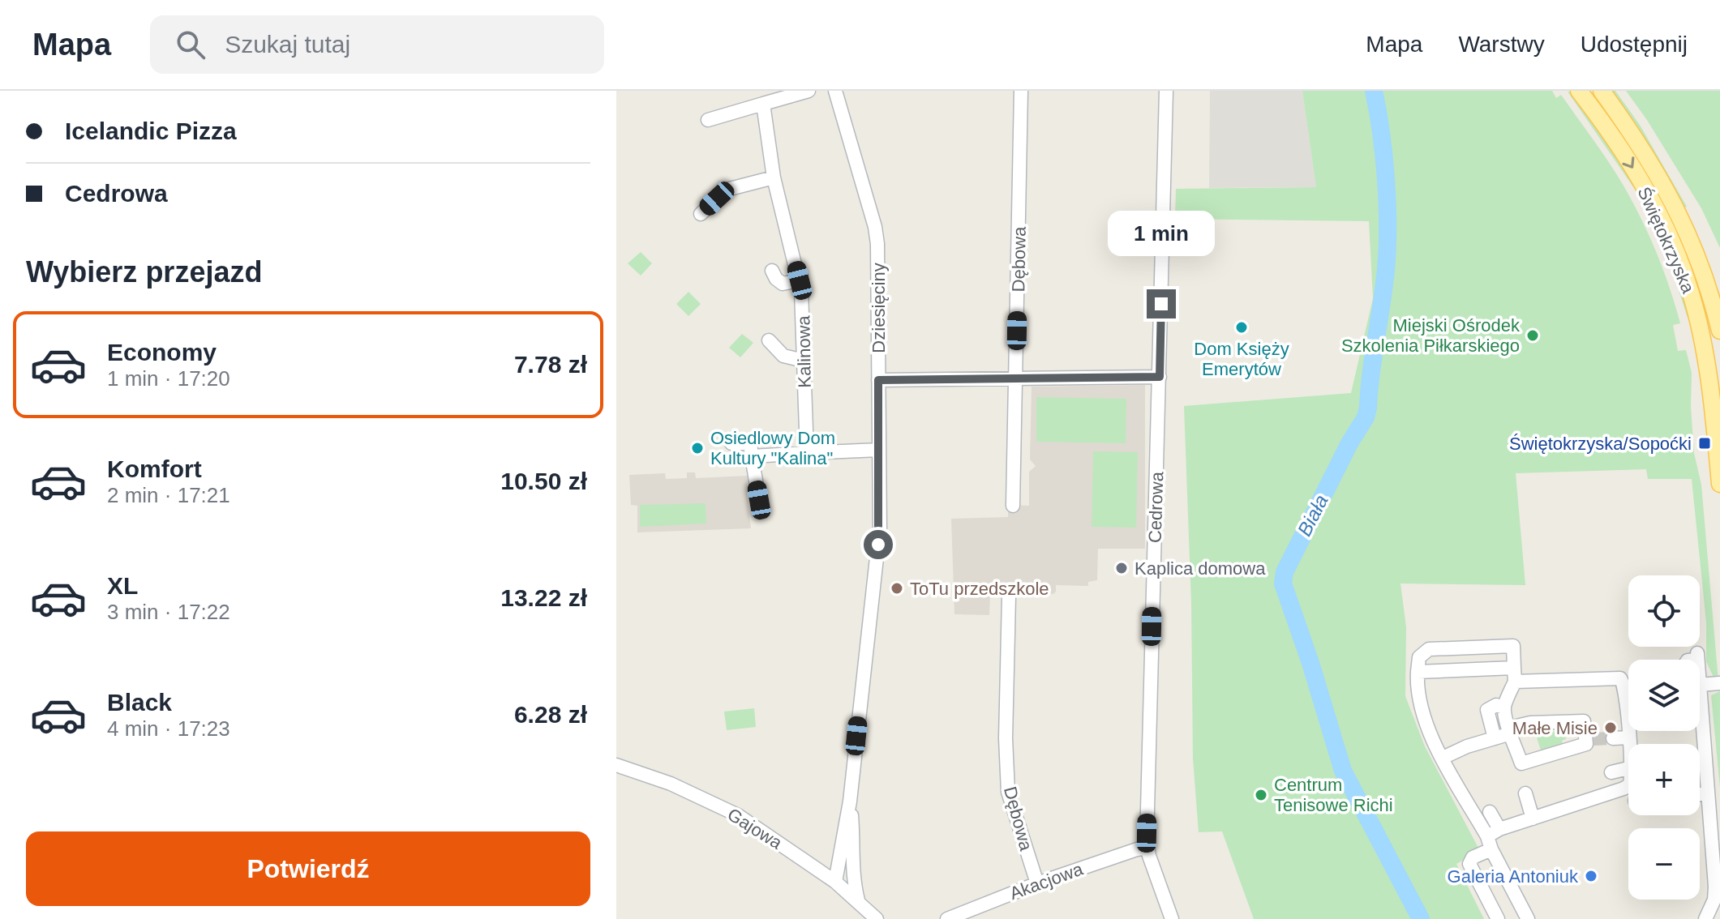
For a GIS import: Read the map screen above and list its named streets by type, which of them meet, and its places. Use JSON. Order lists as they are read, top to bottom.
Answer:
{
  "streets": {
    "main road": ["Świętokrzyska"],
    "street": [
      "Dębowa",
      "Dziesięciny",
      "Kalinowa",
      "Cedrowa",
      "Gajowa",
      "Akacjowa"
    ]
  },
  "crossings": [
    ["Dębowa", "Akacjowa"],
    ["Dziesięciny", "Gajowa"],
    ["Cedrowa", "Akacjowa"]
  ],
  "water": ["Biała"],
  "places": {
    "other": [
      "Dom Księży Emerytów",
      "Miejski Ośrodek Szkolenia Piłkarskiego",
      "Osiedlowy Dom Kultury \"Kalina\"",
      "Kaplica domowa",
      "ToTu przedszkole",
      "Małe Misie",
      "Centrum Tenisowe Richi",
      "Galeria Antoniuk"
    ],
    "transit": ["Świętokrzyska/Sopoćki"]
  },
  "page": {
    "header": "Mapa",
    "search": "Szukaj tutaj",
    "nav": ["Mapa", "Warstwy", "Udostępnij"],
    "banner": ["Icelandic Pizza", "Cedrowa"],
    "bubble": "1 min",
    "heading": "Wybierz przejazd",
    "list": [
      {
        "name": "Economy",
        "note": "1 min · 17:20",
        "value": "7.78 zł"
      },
      {
        "name": "Komfort",
        "note": "2 min · 17:21",
        "value": "10.50 zł"
      },
      {
        "name": "XL",
        "note": "3 min · 17:22",
        "value": "13.22 zł"
      },
      {
        "name": "Black",
        "note": "4 min · 17:23",
        "value": "6.28 zł"
      }
    ],
    "map_buttons": ["+", "−"],
    "buttons": "Potwierdź"
  }
}
